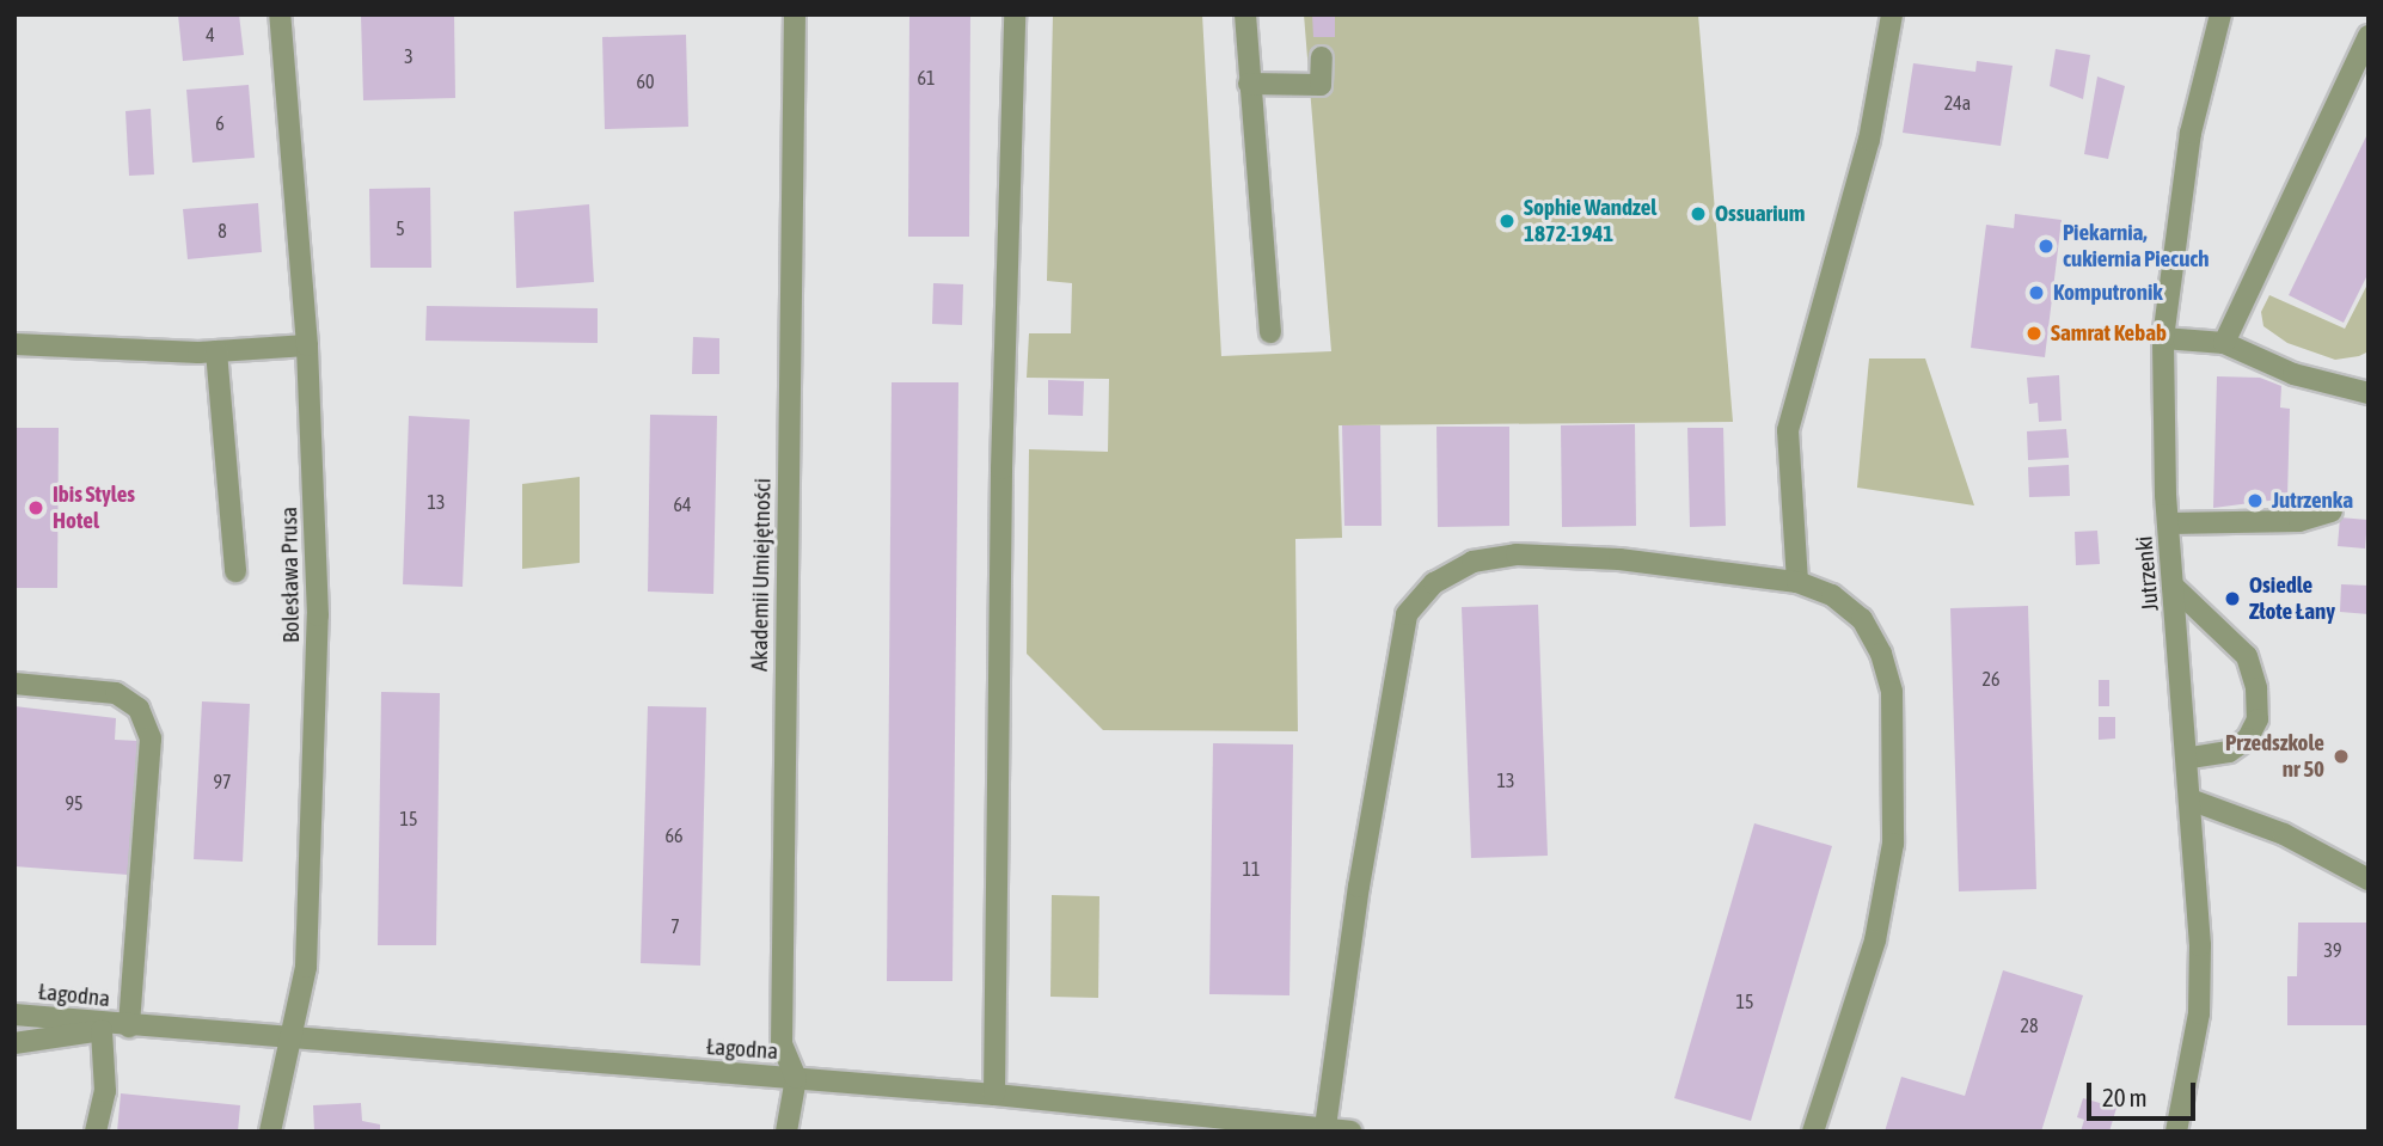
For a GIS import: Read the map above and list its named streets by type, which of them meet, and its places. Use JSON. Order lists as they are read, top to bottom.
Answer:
{
  "streets": {
    "street": [
      "Jutrzenki",
      "Bolesława Prusa",
      "Akademii Umiejętności",
      "Łagodna"
    ]
  },
  "crossings": [
    ["Bolesława Prusa", "Łagodna"],
    ["Akademii Umiejętności", "Łagodna"]
  ],
  "places": [
    "Ossuarium",
    "Sophie Wandzel 1872-1941",
    "Piekarnia, cukiernia Piecuch",
    "Komputronik",
    "Samrat Kebab",
    "Jutrzenka",
    "Ibis Styles Hotel",
    "Osiedle Złote Łany",
    "Przedszkole nr 50"
  ],
  "house_numbers": [
    "4",
    "3",
    "61",
    "60",
    "24a",
    "6",
    "5",
    "8",
    "13",
    "64",
    "26",
    "13",
    "97",
    "95",
    "15",
    "66",
    "11",
    "7",
    "39",
    "15",
    "28"
  ],
  "scale_bar": "20 m"
}
